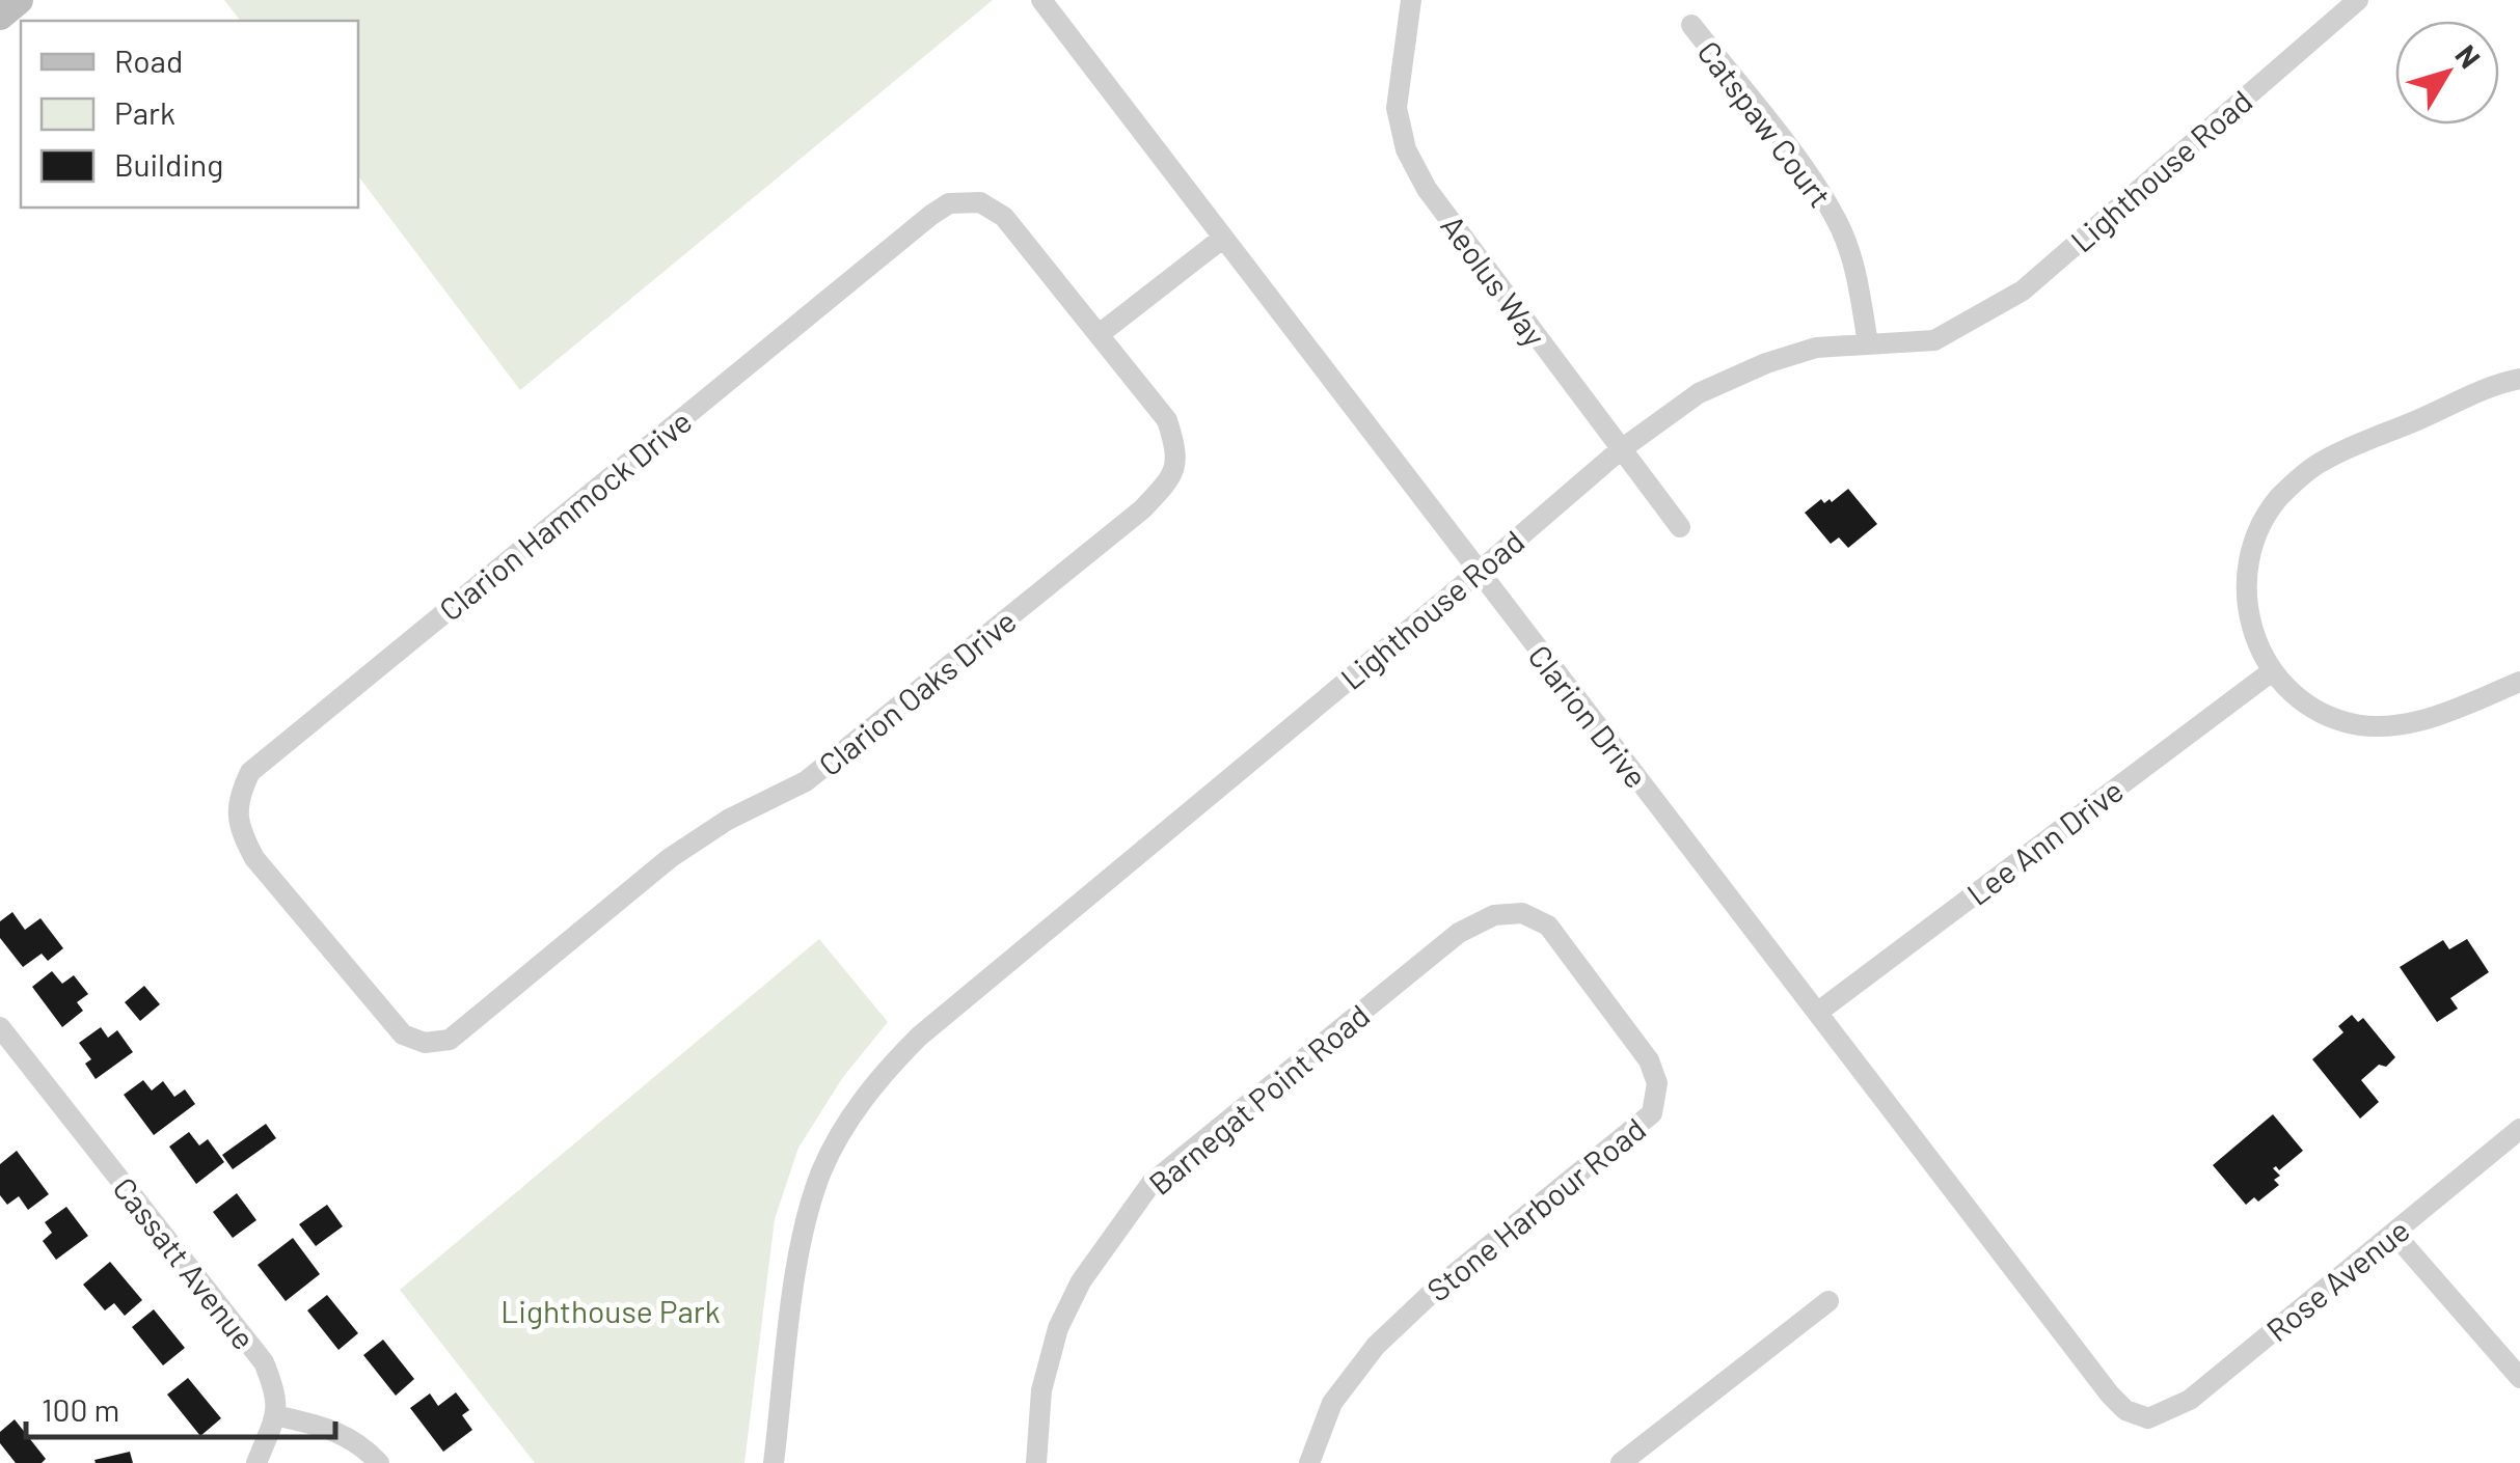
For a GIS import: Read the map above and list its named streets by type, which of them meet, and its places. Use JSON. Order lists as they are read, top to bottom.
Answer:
{
  "streets": {
    "street": [
      "Catspaw Court",
      "Lighthouse Road",
      "Aeolus Way",
      "Clarion Hammock Drive",
      "Clarion Oaks Drive",
      "Clarion Drive",
      "Lee Ann Drive",
      "Barnegat Point Road",
      "Stone Harbour Road",
      "Cassatt Avenue",
      "Rose Avenue"
    ]
  },
  "crossings": [
    ["Catspaw Court", "Lighthouse Road"],
    ["Lighthouse Road", "Aeolus Way"],
    ["Lighthouse Road", "Clarion Drive"],
    ["Clarion Hammock Drive", "Clarion Oaks Drive"],
    ["Clarion Drive", "Lee Ann Drive"],
    ["Clarion Drive", "Rose Avenue"],
    ["Barnegat Point Road", "Stone Harbour Road"]
  ],
  "parks": ["Lighthouse Park"],
  "legend": ["Road", "Park", "Building"],
  "scale_bar": "100 m",
  "north": "top right"
}
